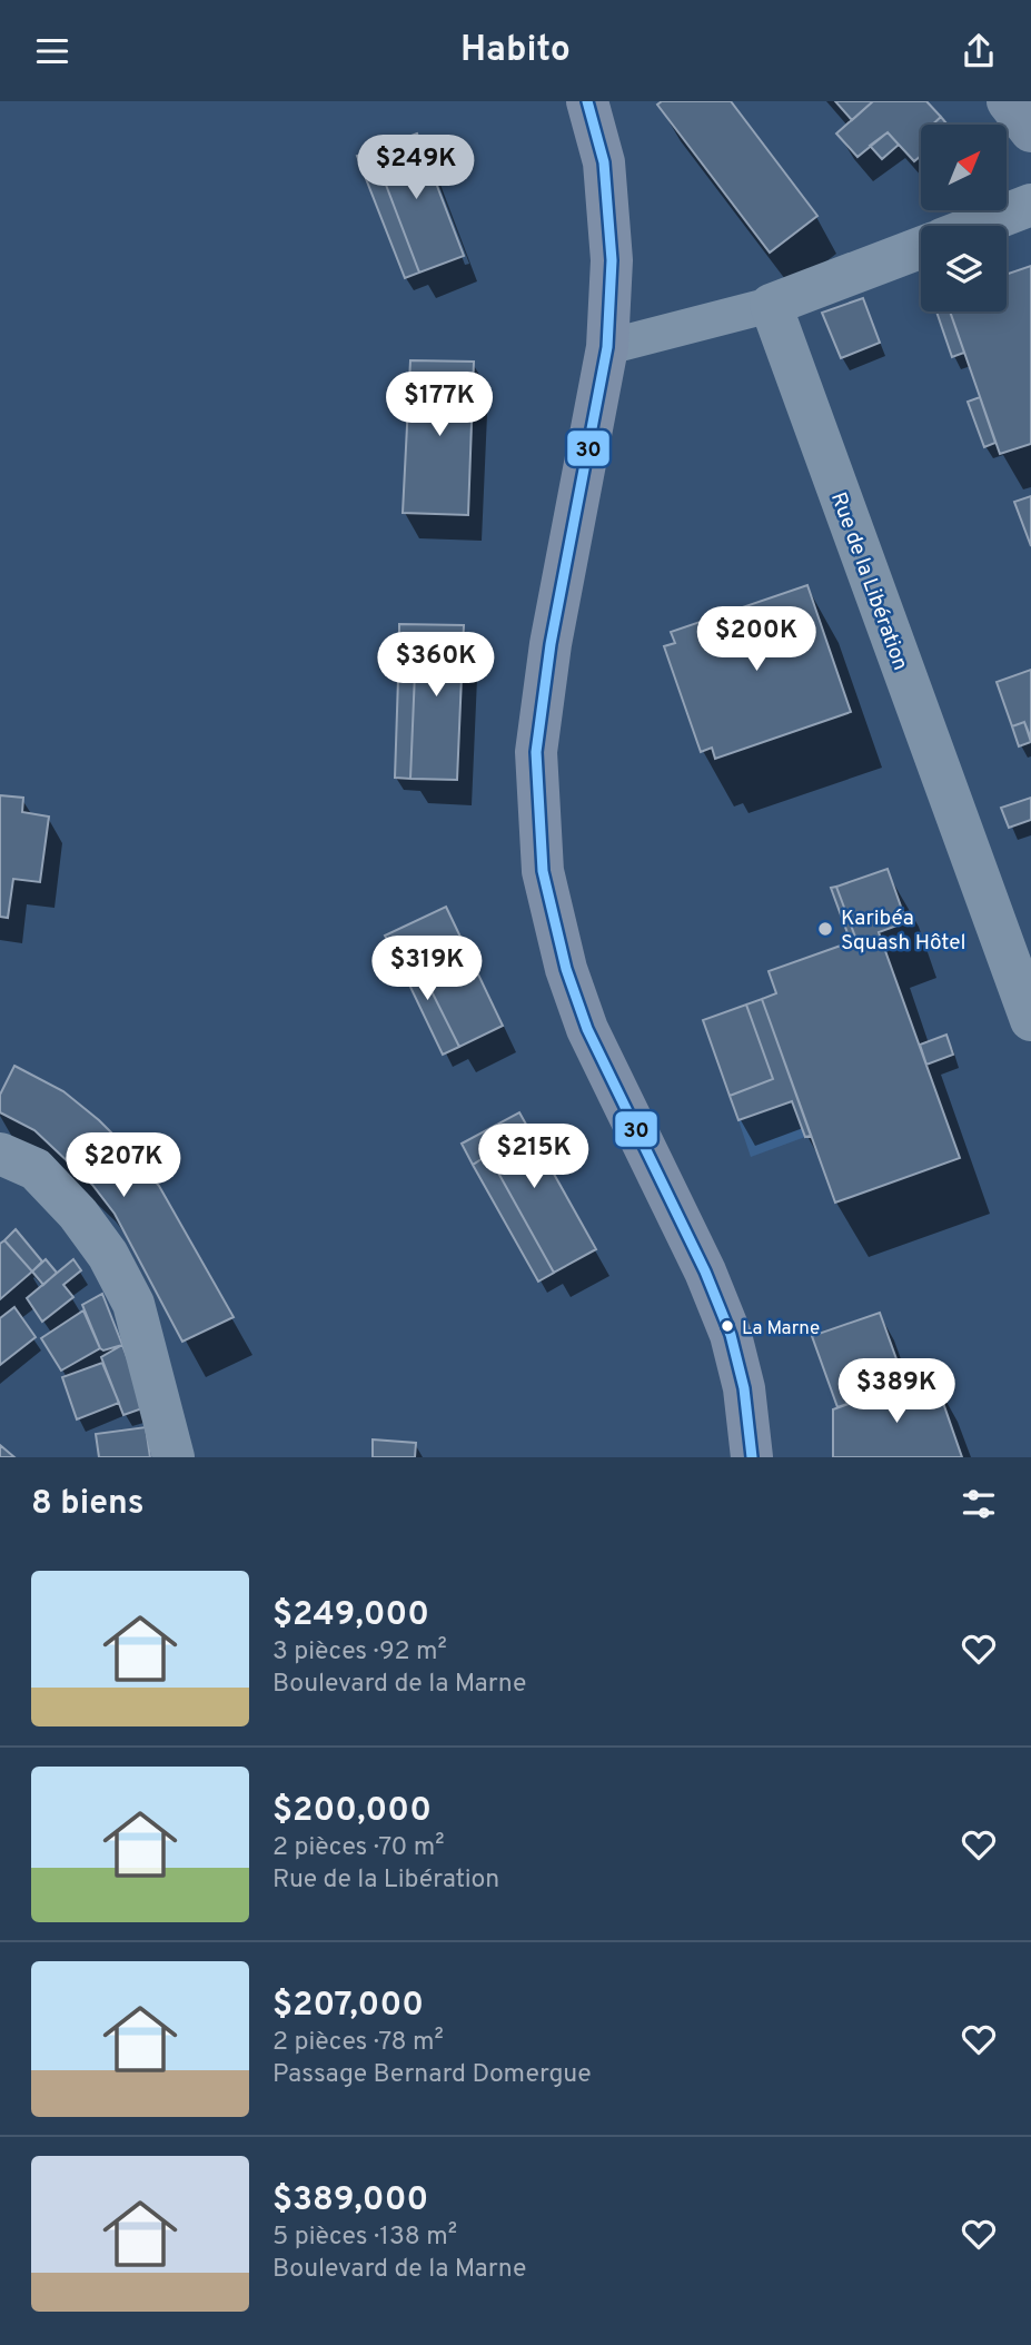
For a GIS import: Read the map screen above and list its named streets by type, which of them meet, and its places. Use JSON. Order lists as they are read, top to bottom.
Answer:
{
  "streets": {
    "street": ["Rue de la Libération"]
  },
  "places": ["Karibéa Squash Hôtel", "La Marne"],
  "lines": ["transit line 30"],
  "north": "top right",
  "page": {
    "header": "Habito",
    "price": [
      "$249K",
      "$177K",
      "$200K",
      "$360K",
      "$319K",
      "$215K",
      "$207K",
      "$389K"
    ],
    "heading": "8 biens",
    "list": [
      {
        "name": "$249,000",
        "note": "3 pièces · 92 m² · Boulevard de la Marne"
      },
      {
        "name": "$200,000",
        "note": "2 pièces · 70 m² · Rue de la Libération"
      },
      {
        "name": "$207,000",
        "note": "2 pièces · 78 m² · Passage Bernard Domergue"
      },
      {
        "name": "$389,000",
        "note": "5 pièces · 138 m² · Boulevard de la Marne"
      }
    ]
  }
}
